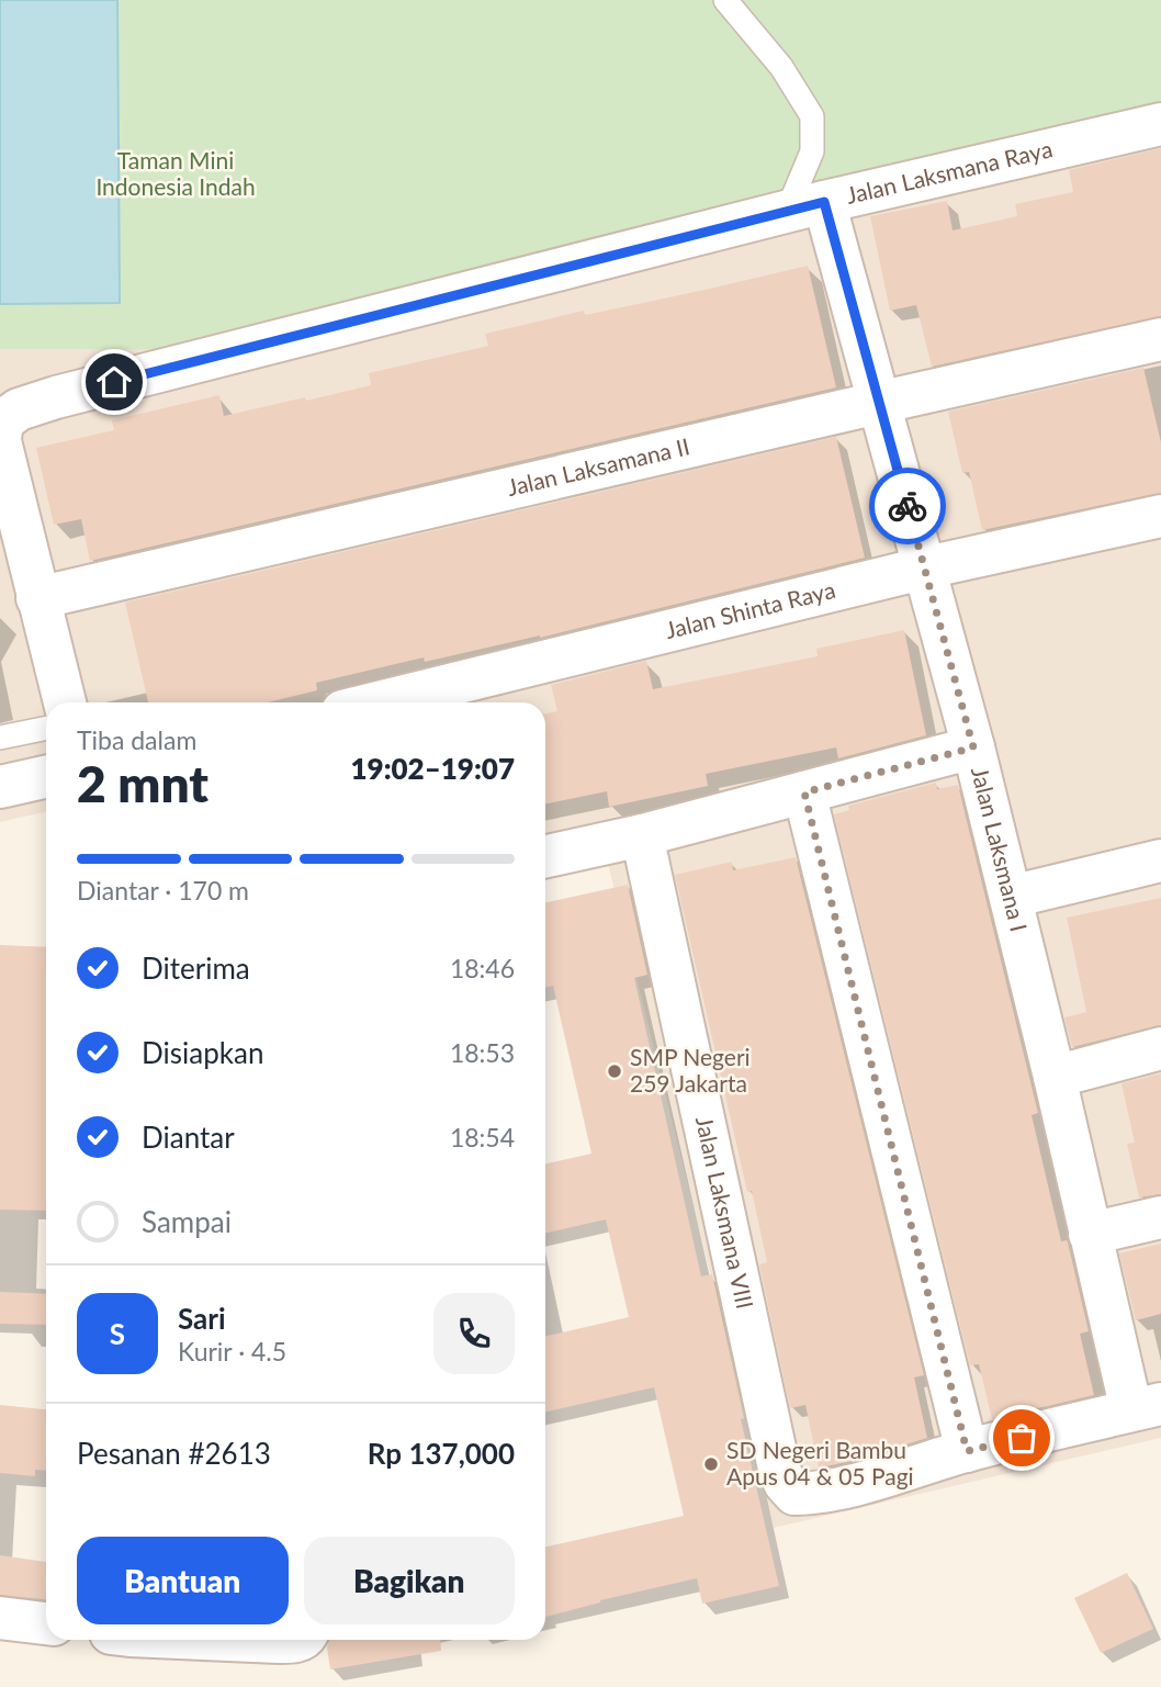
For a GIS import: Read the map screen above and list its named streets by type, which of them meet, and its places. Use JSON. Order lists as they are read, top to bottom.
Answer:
{
  "streets": {
    "street": [
      "Jalan Laksmana Raya",
      "Jalan Laksamana II",
      "Jalan Shinta Raya",
      "Jalan Laksmana I",
      "Jalan Laksmana VIII"
    ]
  },
  "crossings": [
    ["Jalan Laksmana Raya", "Jalan Laksamana II"],
    ["Jalan Laksmana Raya", "Jalan Laksmana I"],
    ["Jalan Laksamana II", "Jalan Laksmana I"],
    ["Jalan Shinta Raya", "Jalan Laksmana I"]
  ],
  "parks": ["Taman Mini Indonesia Indah"],
  "places": ["SMP Negeri 259 Jakarta", "SD Negeri Bambu Apus 04 & 05 Pagi"],
  "page": {
    "heading": ["2 mnt", "Tiba dalam", "19:02–19:07"],
    "panel": [
      "Sari",
      "Kurir · 4.5",
      "Pesanan #2613",
      "Rp 137,000"
    ],
    "bar": "Diantar · 170 m",
    "list": [
      ["Diterima", "18:46"],
      ["Disiapkan", "18:53"],
      ["Diantar", "18:54"],
      "Sampai"
    ],
    "round": "S",
    "buttons": ["Bantuan", "Bagikan"]
  }
}
